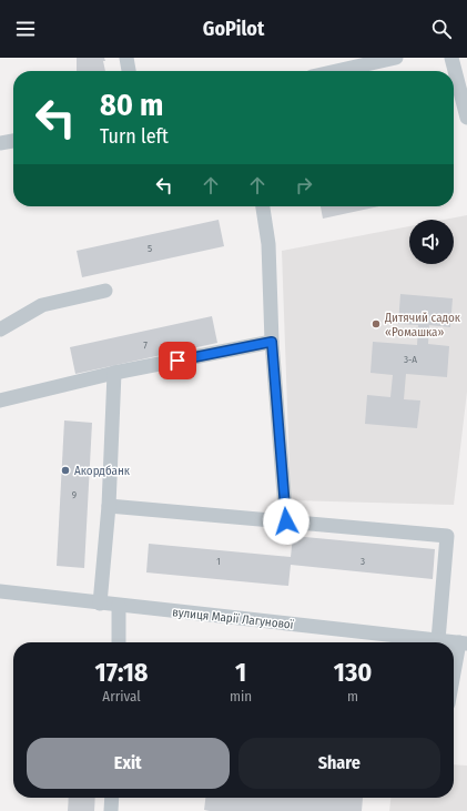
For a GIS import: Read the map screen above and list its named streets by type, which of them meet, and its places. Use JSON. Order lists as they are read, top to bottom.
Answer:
{
  "streets": {
    "street": ["вулиця Марії Лагунової"]
  },
  "places": ["Дитячий садок «Ромашка»", "Акордбанк"],
  "house_numbers": [
    "5",
    "7",
    "3-А",
    "9",
    "1",
    "3"
  ],
  "page": {
    "header": "GoPilot",
    "turn": ["80 m", "Turn left"],
    "eta": [
      "17:18",
      "Arrival",
      "1",
      "min",
      "130",
      "m"
    ],
    "buttons": ["Exit", "Share"]
  }
}
